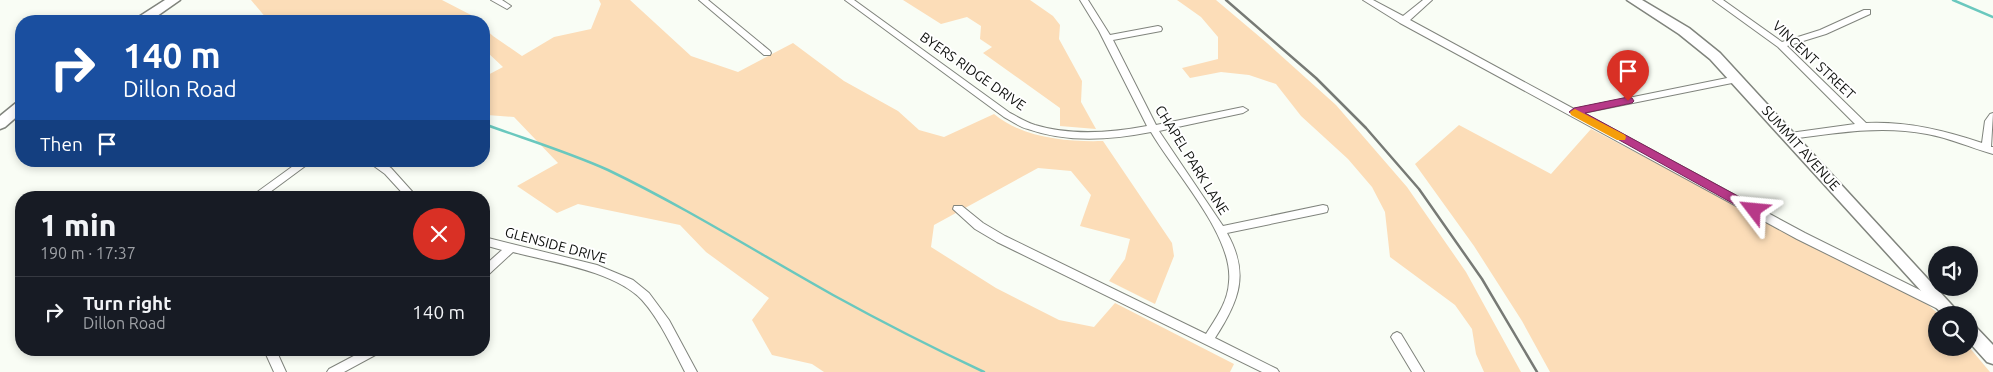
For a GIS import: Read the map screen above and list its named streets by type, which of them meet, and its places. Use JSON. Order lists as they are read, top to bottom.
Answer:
{
  "streets": {
    "main road": ["SUMMIT AVENUE"],
    "street": [
      "VINCENT STREET",
      "BYERS RIDGE DRIVE",
      "CHAPEL PARK LANE",
      "GLENSIDE DRIVE"
    ]
  },
  "crossings": [
    ["BYERS RIDGE DRIVE", "CHAPEL PARK LANE"]
  ],
  "page": {
    "turn": ["140 m", "Dillon Road"],
    "then": "Then",
    "heading": ["1 min", "190 m · 17:37"],
    "list": [
      {
        "name": "Turn right",
        "note": "Dillon Road",
        "value": "140 m"
      }
    ]
  }
}
